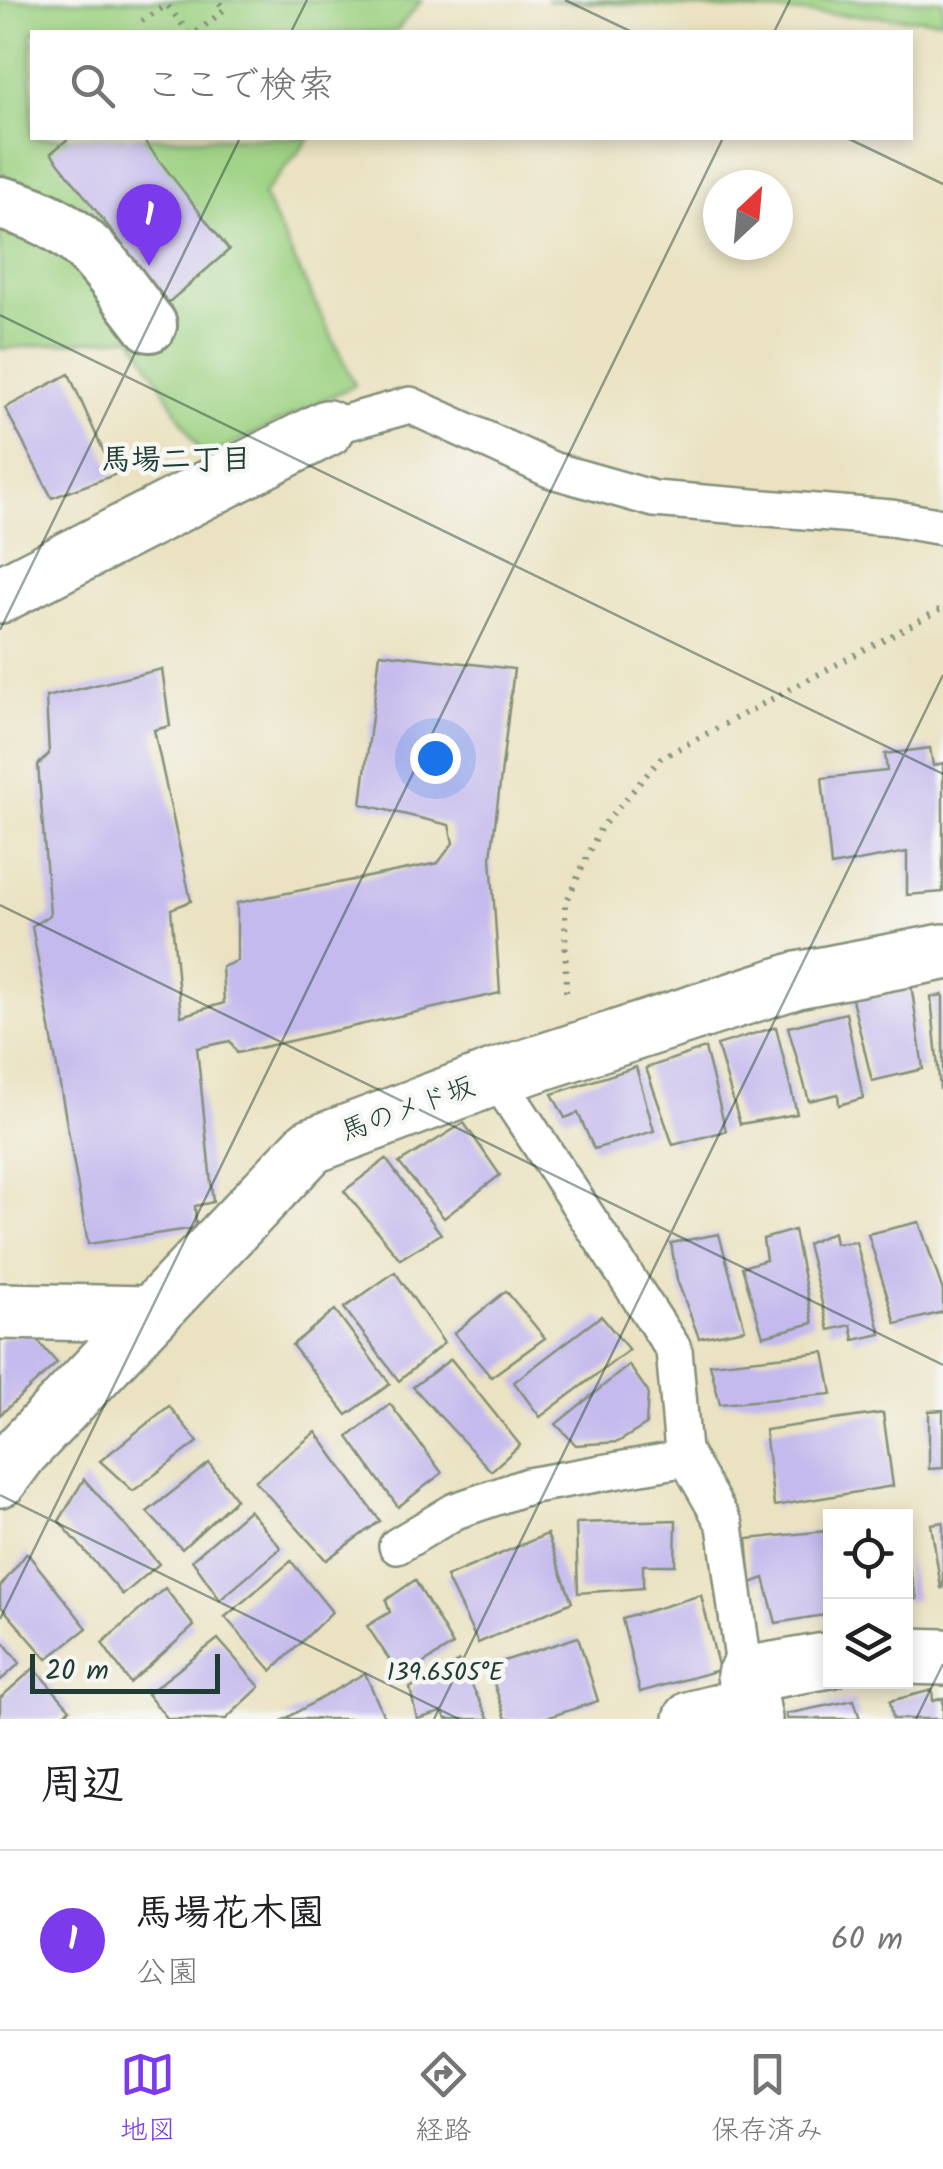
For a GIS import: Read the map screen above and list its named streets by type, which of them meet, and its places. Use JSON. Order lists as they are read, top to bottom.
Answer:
{
  "streets": {
    "street": ["馬のメド坂"]
  },
  "districts": ["馬場二丁目"],
  "scale_bar": "20 m",
  "north": "top right",
  "page": {
    "search": "ここで検索",
    "pins": "1",
    "scale": "20 m",
    "heading": "周辺",
    "list": [
      {
        "mark": "1",
        "name": "馬場花木園",
        "note": "公園",
        "value": "60 m"
      }
    ],
    "nav": ["地図", "経路", "保存済み"]
  },
  "coordinates": ["139.6505°E"]
}
